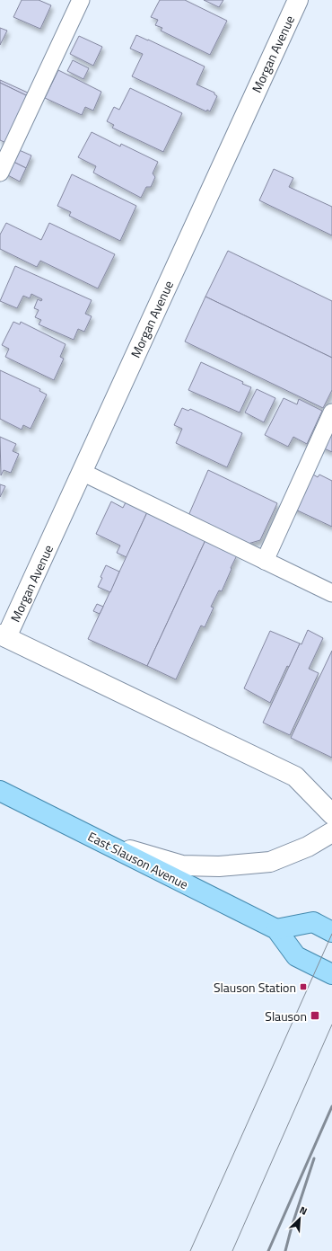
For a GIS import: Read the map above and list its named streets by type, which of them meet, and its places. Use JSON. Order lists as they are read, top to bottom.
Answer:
{
  "streets": {
    "main road": ["East Slauson Avenue"],
    "street": ["Morgan Avenue"]
  },
  "places": {
    "transit": ["Slauson Station", "Slauson"]
  },
  "north": "top right"
}
